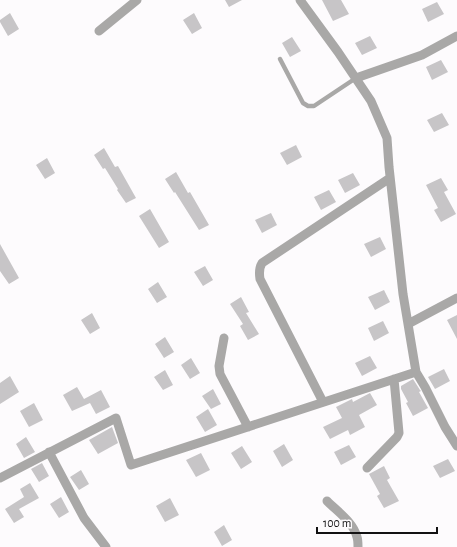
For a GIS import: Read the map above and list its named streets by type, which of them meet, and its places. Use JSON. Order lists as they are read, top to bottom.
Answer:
{
  "scale_bar": "100 m"
}
